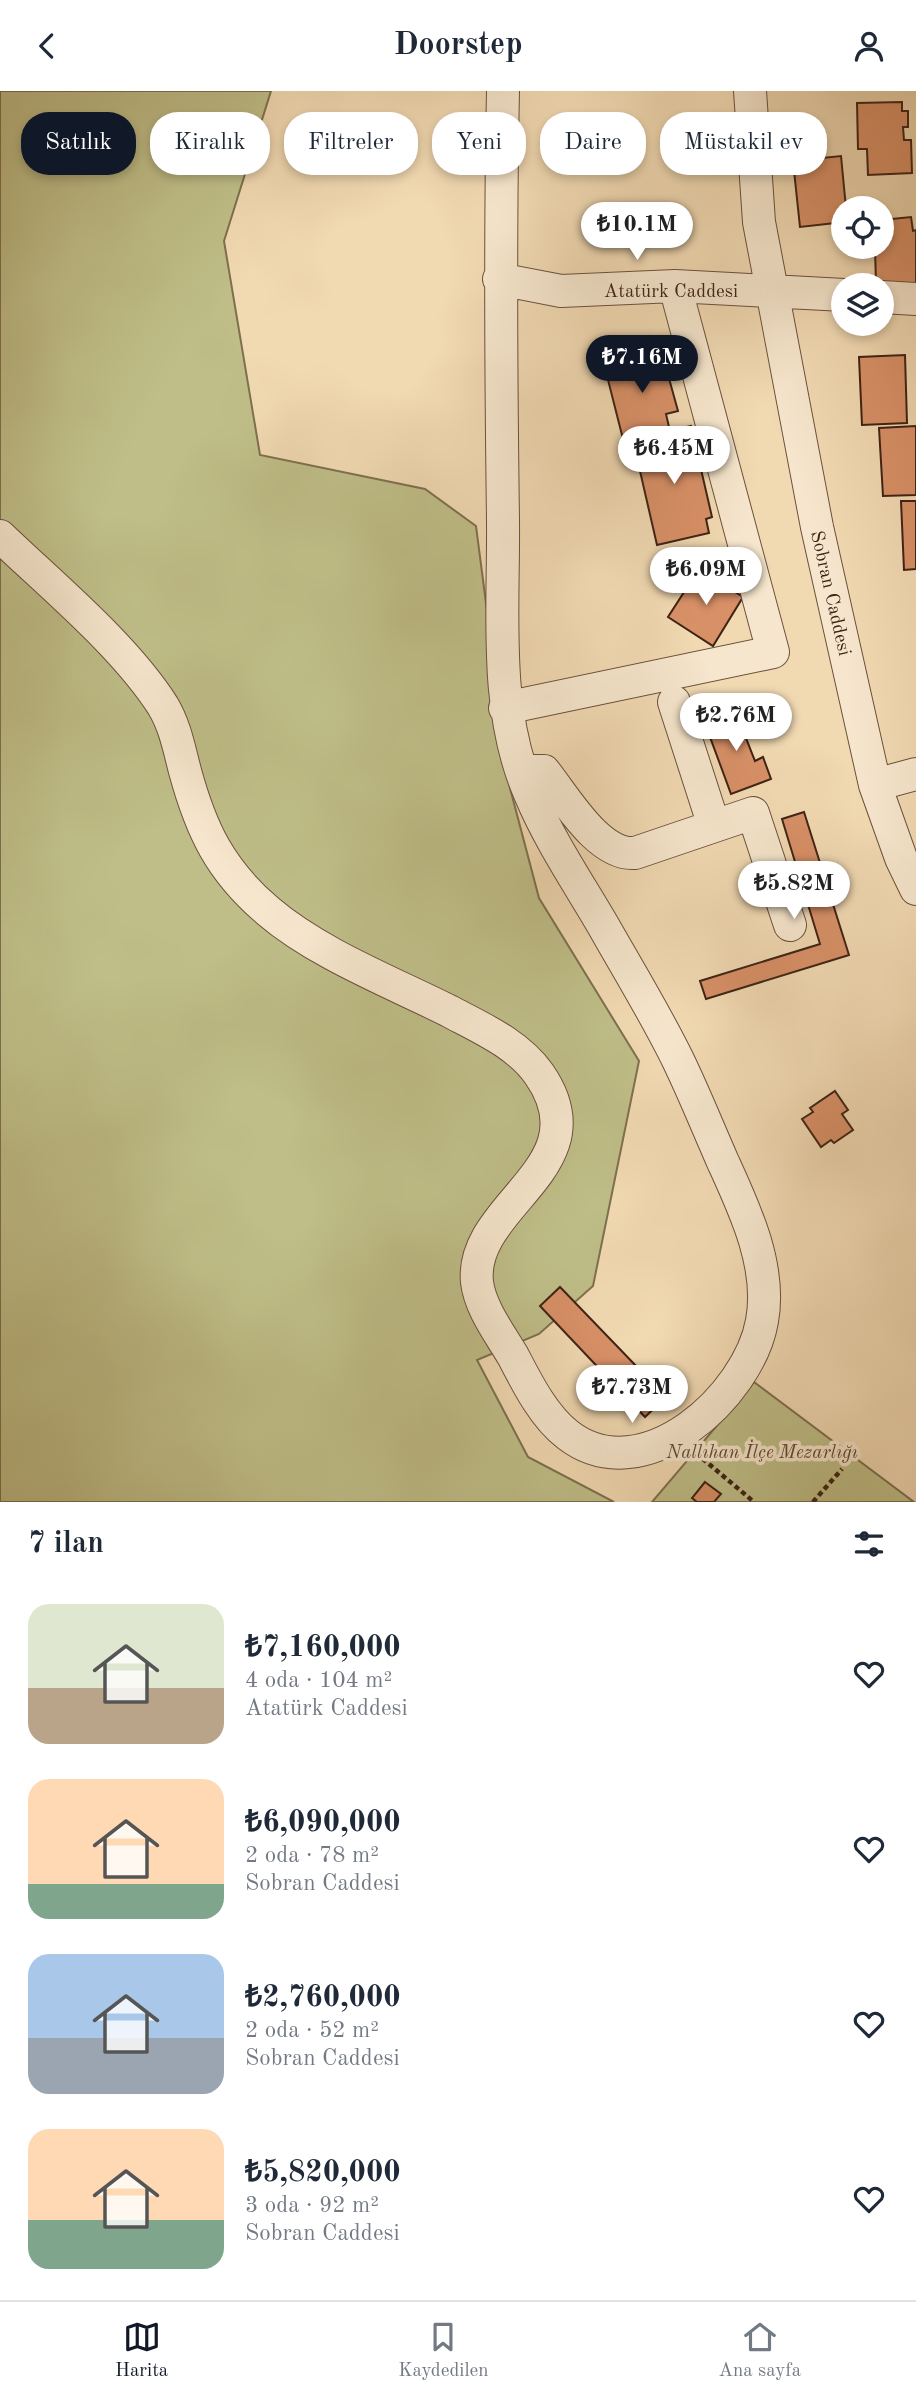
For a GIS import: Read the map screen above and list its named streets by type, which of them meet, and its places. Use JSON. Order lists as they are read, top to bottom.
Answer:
{
  "streets": {
    "street": ["Atatürk Caddesi", "Sobran Caddesi"]
  },
  "crossings": [
    ["Atatürk Caddesi", "Sobran Caddesi"]
  ],
  "parks": ["Nallıhan İlçe Mezarlığı"],
  "page": {
    "header": "Doorstep",
    "chip": [
      "Satılık",
      "Kiralık",
      "Filtreler",
      "Yeni",
      "Daire",
      "Müstakil ev"
    ],
    "price": [
      "₺10.1M",
      "₺7.16M",
      "₺6.45M",
      "₺6.09M",
      "₺2.76M",
      "₺5.82M",
      "₺7.73M"
    ],
    "heading": "7 ilan",
    "list": [
      {
        "name": "₺7,160,000",
        "note": "4 oda · 104 m² · Atatürk Caddesi"
      },
      {
        "name": "₺6,090,000",
        "note": "2 oda · 78 m² · Sobran Caddesi"
      },
      {
        "name": "₺2,760,000",
        "note": "2 oda · 52 m² · Sobran Caddesi"
      },
      {
        "name": "₺5,820,000",
        "note": "3 oda · 92 m² · Sobran Caddesi"
      }
    ],
    "tabs": ["Harita", "Kaydedilen", "Ana sayfa"]
  }
}
